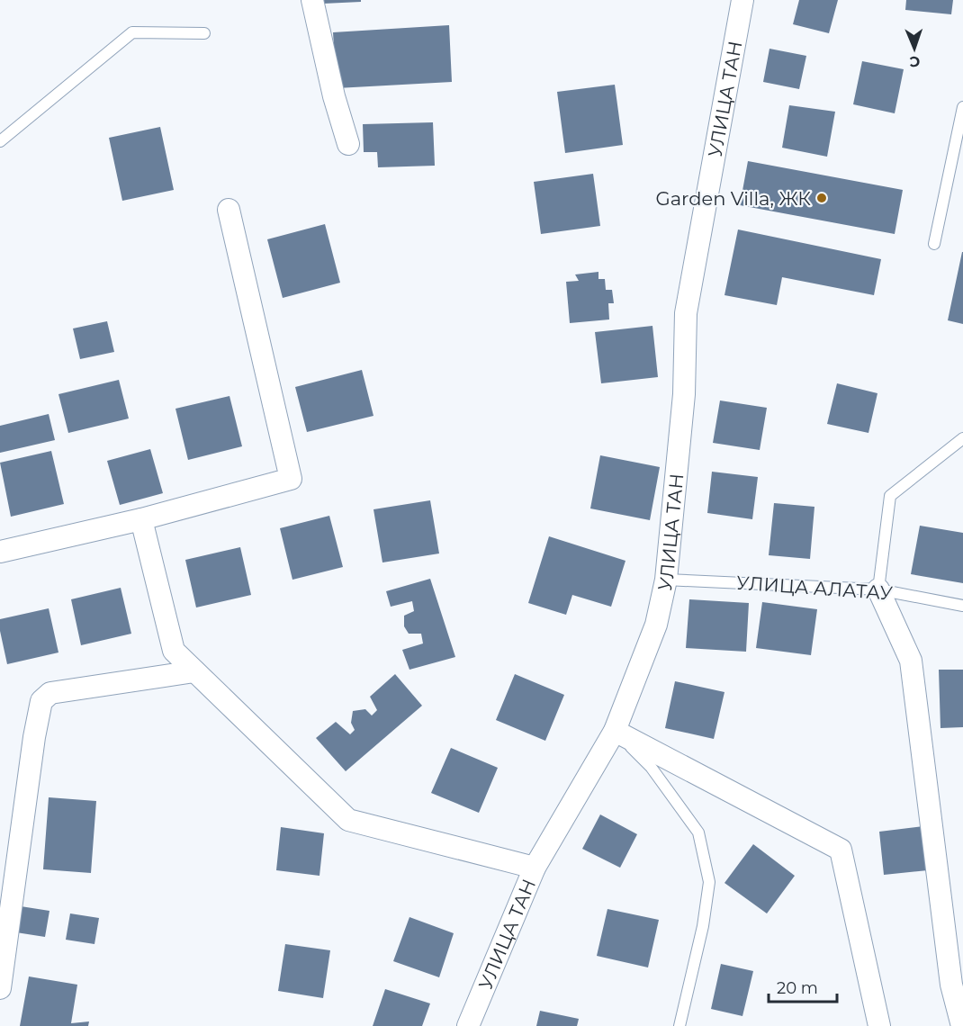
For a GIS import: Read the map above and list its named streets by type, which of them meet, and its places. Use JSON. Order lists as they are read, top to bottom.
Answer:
{
  "streets": {
    "street": ["УЛИЦА ТАН"],
    "lane": ["УЛИЦА АЛАТАУ"]
  },
  "crossings": [
    ["УЛИЦА ТАН", "УЛИЦА АЛАТАУ"]
  ],
  "places": ["Garden Villa, ЖК"],
  "scale_bar": "20 m",
  "north": "bottom"
}
